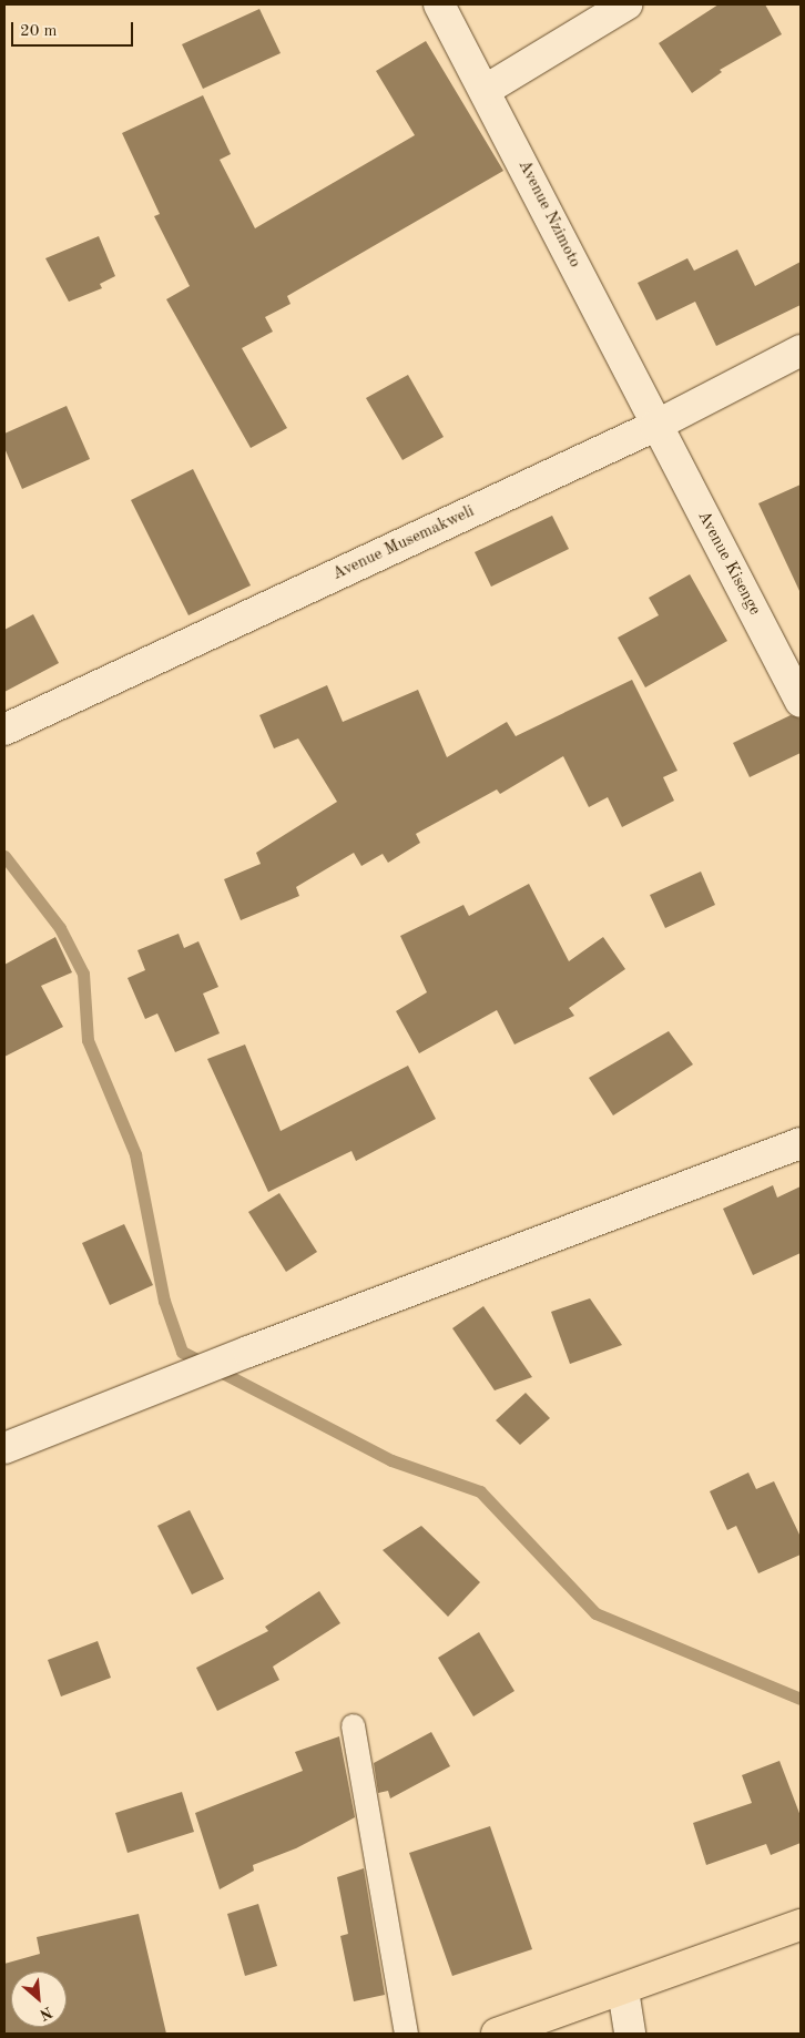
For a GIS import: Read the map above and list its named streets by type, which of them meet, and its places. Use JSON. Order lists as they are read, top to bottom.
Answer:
{
  "streets": {
    "street": ["Avenue Nzimoto", "Avenue Musemakweli", "Avenue Kisenge"]
  },
  "crossings": [
    ["Avenue Nzimoto", "Avenue Musemakweli"],
    ["Avenue Nzimoto", "Avenue Kisenge"],
    ["Avenue Musemakweli", "Avenue Kisenge"]
  ],
  "scale_bar": "20 m",
  "north": "bottom right"
}
